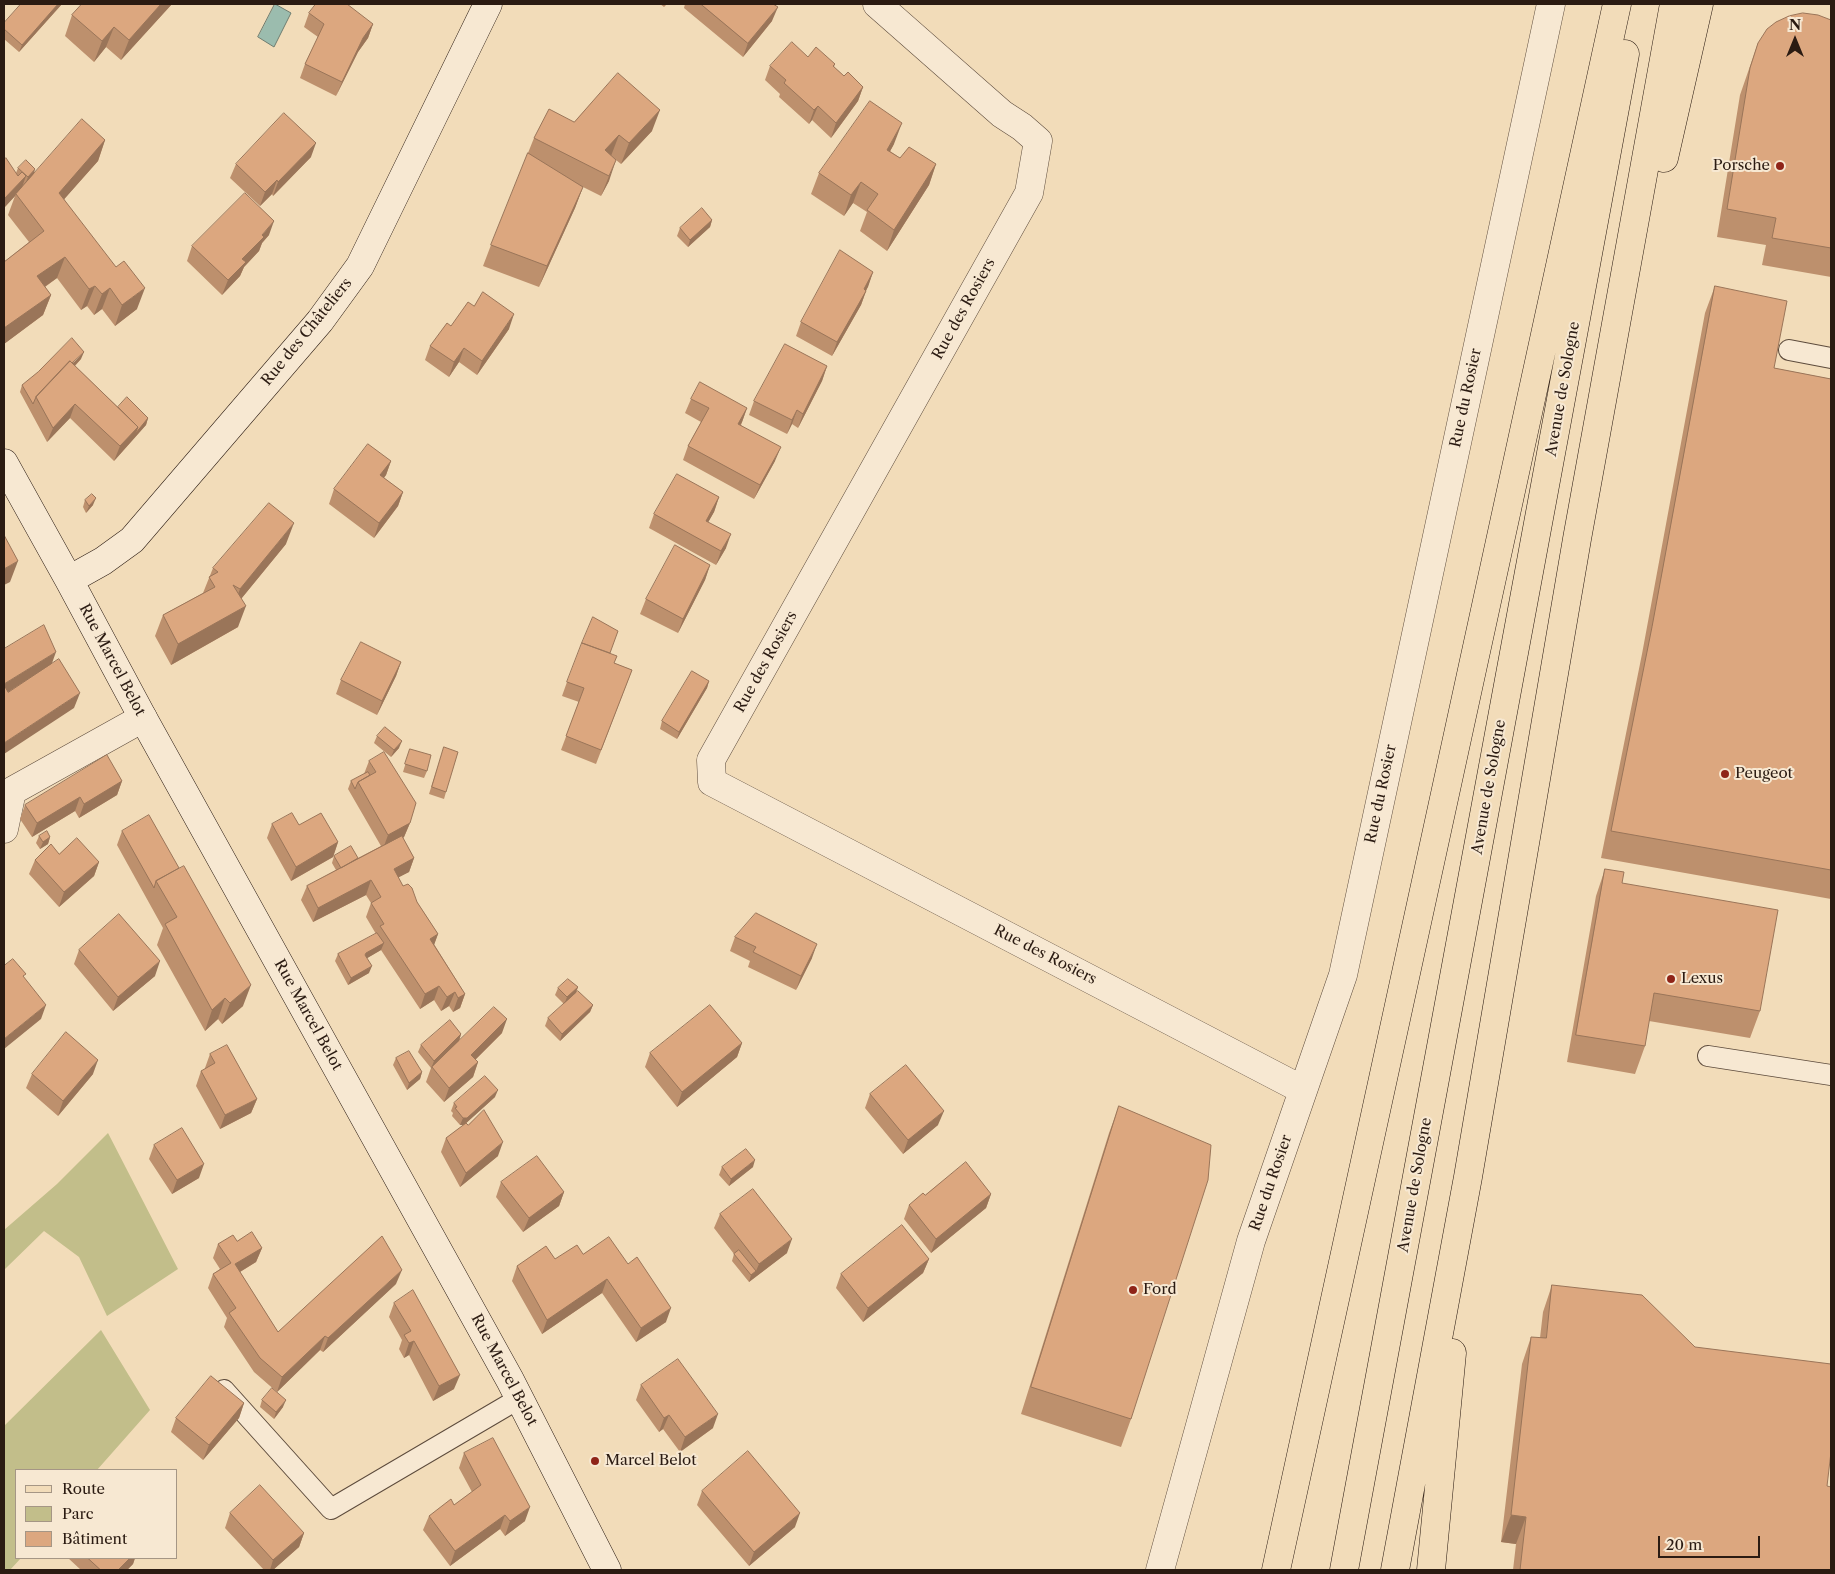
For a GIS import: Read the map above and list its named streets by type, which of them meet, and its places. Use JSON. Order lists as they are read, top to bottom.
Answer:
{
  "streets": {
    "main road": ["Avenue de Sologne"],
    "street": [
      "Rue des Rosiers",
      "Rue des Châteliers",
      "Rue du Rosier",
      "Rue Marcel Belot"
    ]
  },
  "crossings": [
    ["Rue des Rosiers", "Rue du Rosier"],
    ["Rue des Châteliers", "Rue Marcel Belot"]
  ],
  "places": [
    "Porsche",
    "Peugeot",
    "Lexus",
    "Ford",
    "Marcel Belot"
  ],
  "legend": ["Route", "Parc", "Bâtiment"],
  "scale_bar": "20 m",
  "north": "top"
}
